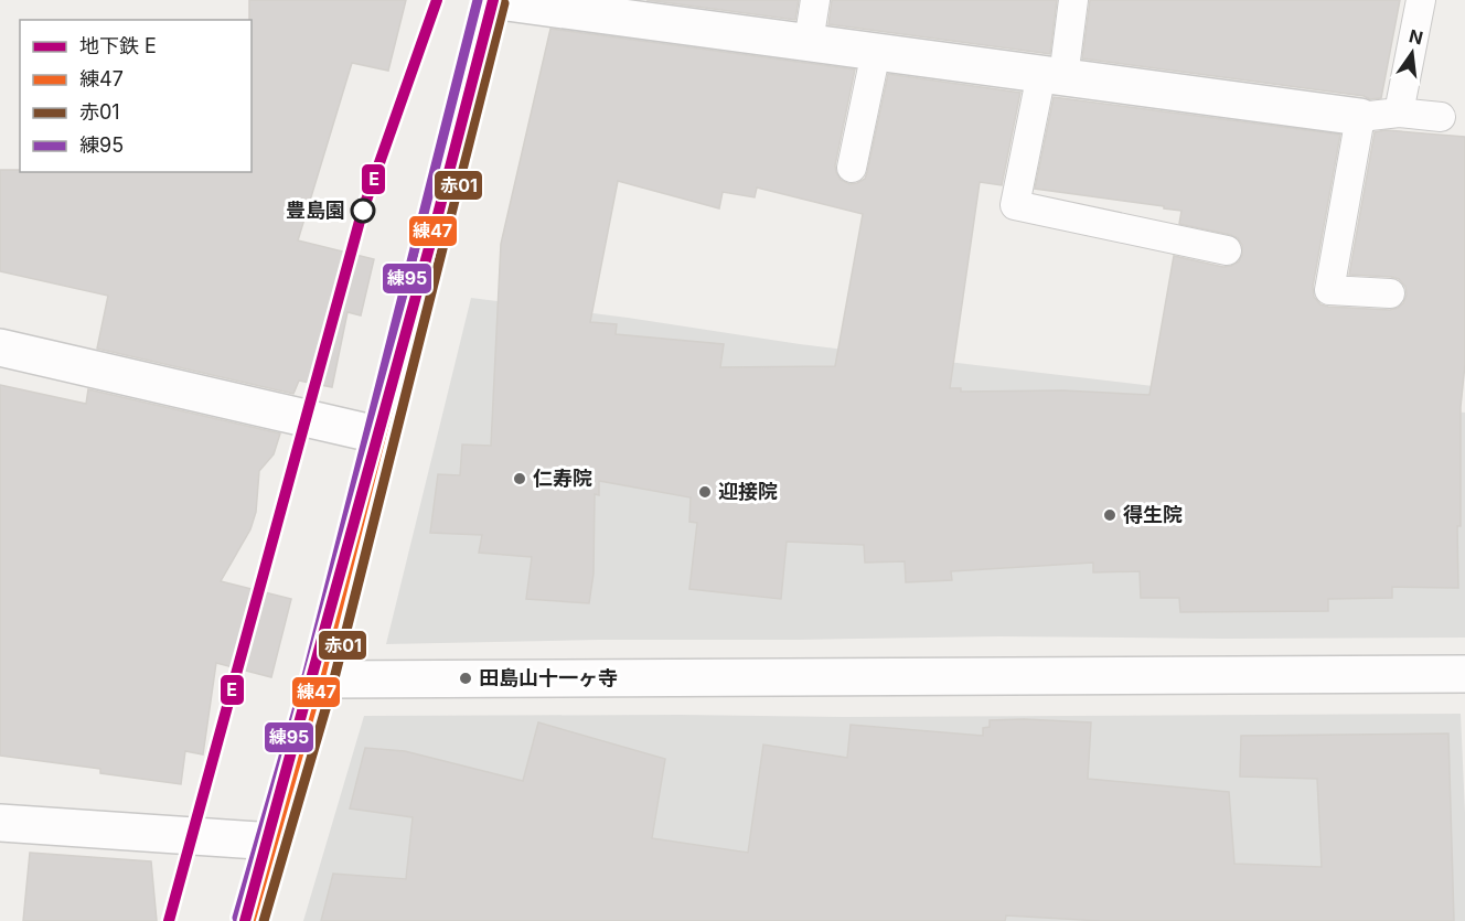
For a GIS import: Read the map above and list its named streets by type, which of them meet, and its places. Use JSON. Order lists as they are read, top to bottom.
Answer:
{
  "places": [
    "豊島園",
    "仁寿院",
    "迎接院",
    "得生院",
    "田島山十一ヶ寺"
  ],
  "lines": [
    "metro line E",
    "transit line 練47",
    "transit line 練95",
    "transit line 赤01"
  ],
  "legend": [
    "地下鉄 E",
    "練47",
    "赤01",
    "練95"
  ],
  "north": "top"
}
